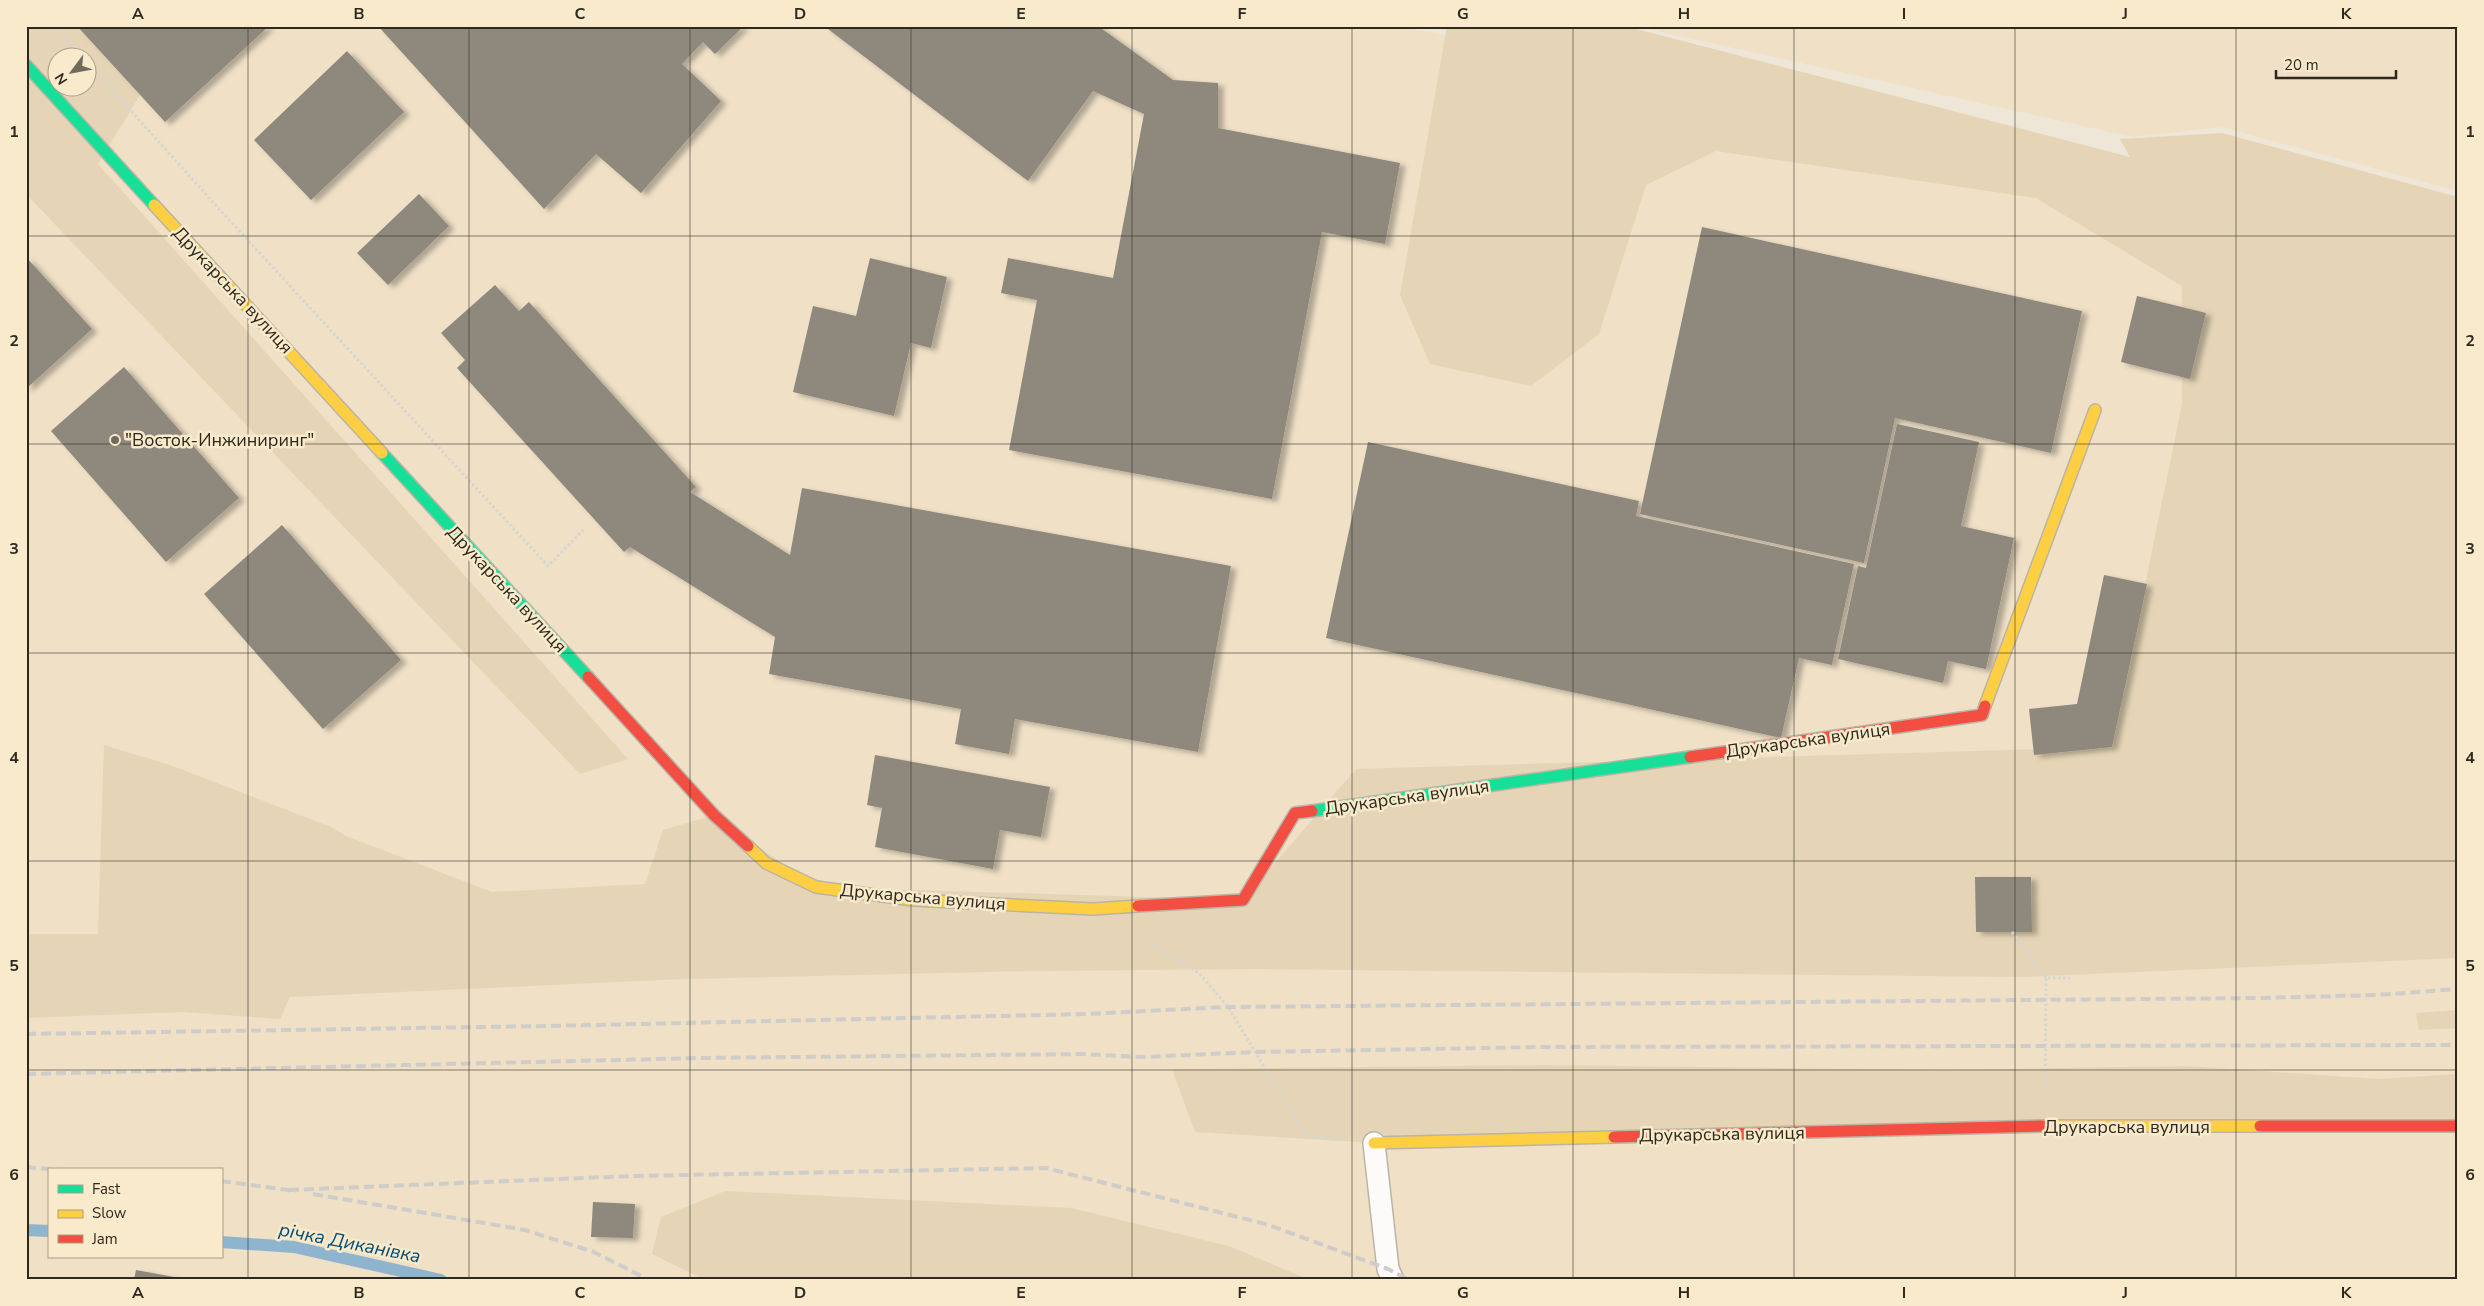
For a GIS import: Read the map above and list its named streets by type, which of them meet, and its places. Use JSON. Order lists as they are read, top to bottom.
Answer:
{
  "streets": {
    "street": ["Друкарська вулиця"]
  },
  "water": ["річка Диканівка"],
  "places": ["\"Восток-Инжиниринг\""],
  "legend": ["Fast", "Slow", "Jam"],
  "scale_bar": "20 m",
  "north": "bottom left",
  "grid": {
    "columns": [
      "A",
      "B",
      "C",
      "D",
      "E",
      "F",
      "G",
      "H",
      "I",
      "J",
      "K"
    ],
    "rows": [
      "1",
      "2",
      "3",
      "4",
      "5",
      "6"
    ]
  }
}
